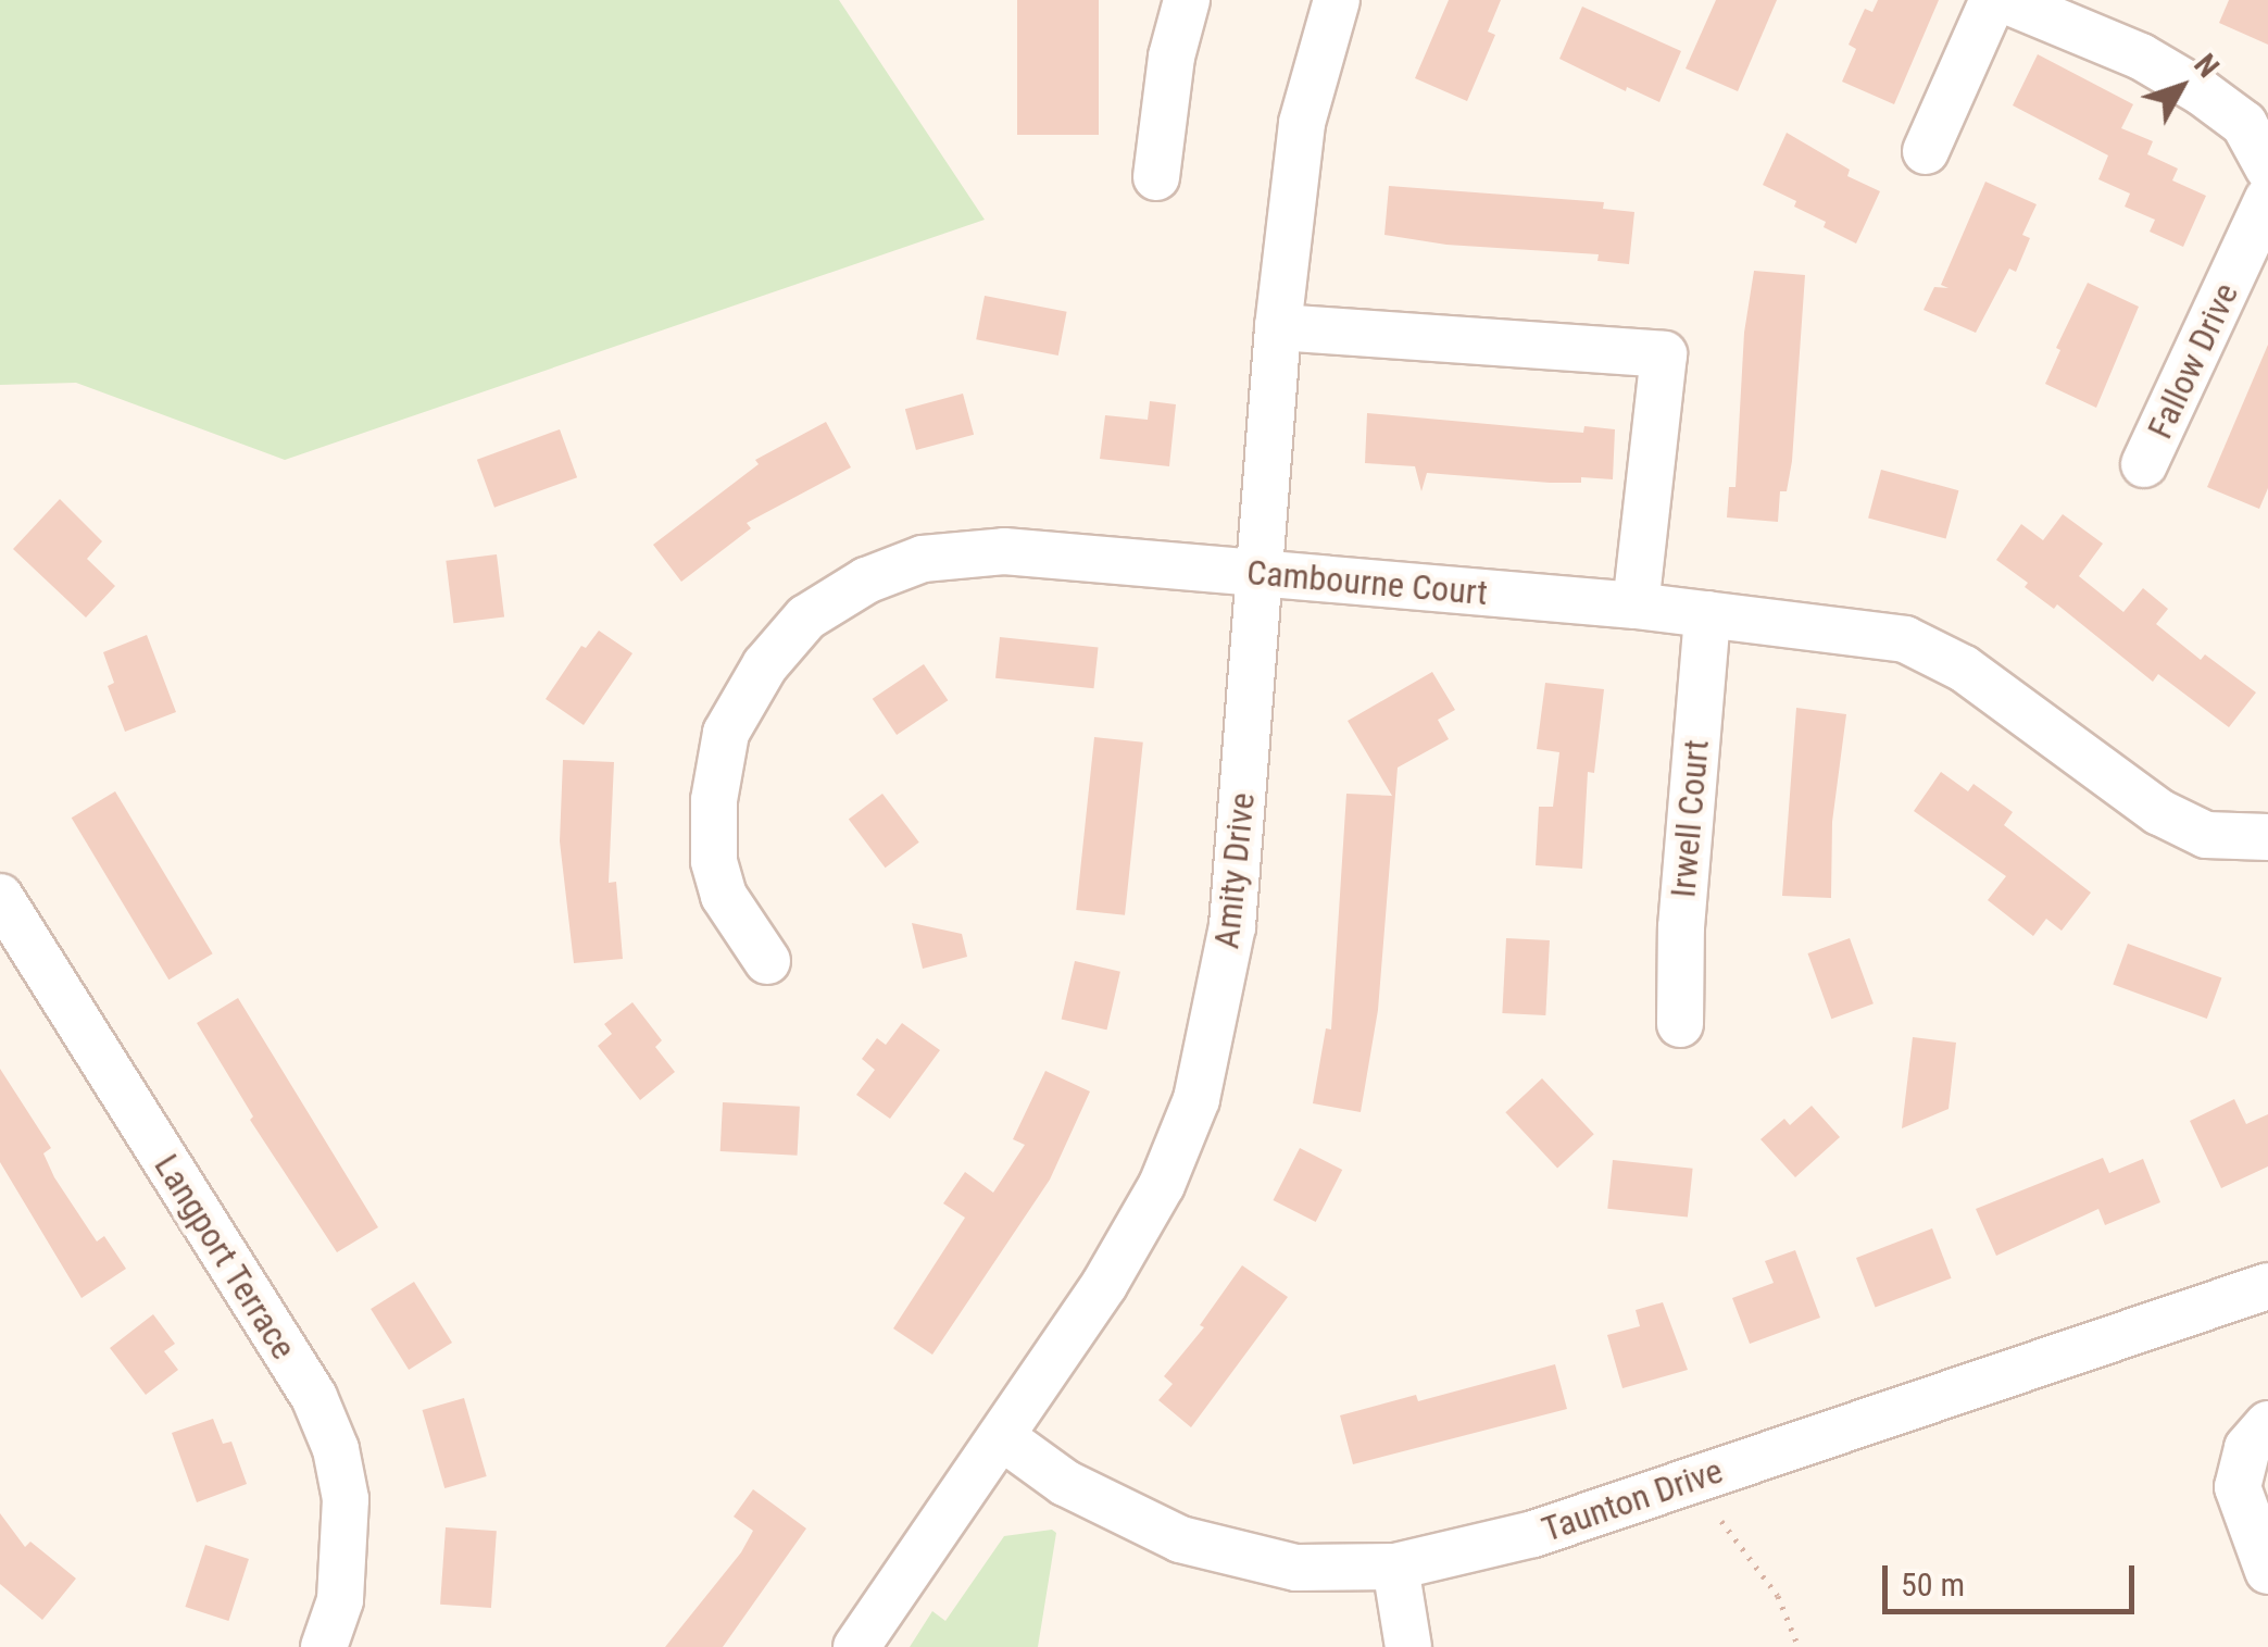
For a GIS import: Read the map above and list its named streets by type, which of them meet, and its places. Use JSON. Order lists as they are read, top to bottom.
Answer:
{
  "streets": {
    "street": [
      "Fallow Drive",
      "Cambourne Court",
      "Irwell Court",
      "Amity Drive",
      "Langport Terrace",
      "Taunton Drive"
    ]
  },
  "crossings": [
    ["Cambourne Court", "Irwell Court"],
    ["Cambourne Court", "Amity Drive"],
    ["Amity Drive", "Taunton Drive"]
  ],
  "scale_bar": "50 m",
  "north": "top right"
}
